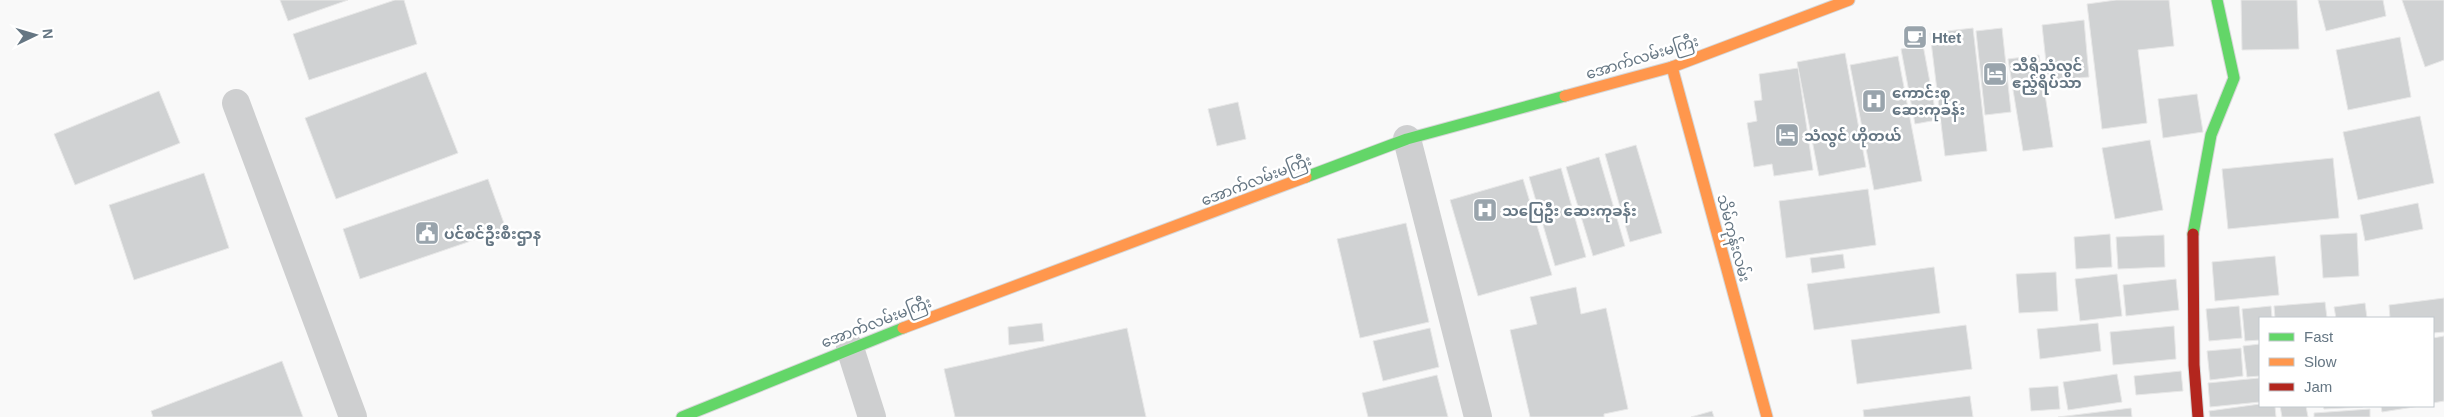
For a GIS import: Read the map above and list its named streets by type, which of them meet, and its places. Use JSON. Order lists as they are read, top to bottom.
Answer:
{
  "streets": {
    "main road": ["အောက်လမ်းမကြီး", "သိမ်ကုန်းလမ်း"]
  },
  "crossings": [
    ["အောက်လမ်းမကြီး", "သိမ်ကုန်းလမ်း"]
  ],
  "places": {
    "cafe": ["Htet"],
    "hotel": ["သီရိသံလွင် ဧည့်ရိပ်သာ", "သံလွင် ဟိုတယ်"],
    "hospital": ["ကောင်းစု ဆေးကုခန်း", "သပြေဦး ဆေးကုခန်း"],
    "public building": ["ပင်စင်ဦးစီးဌာန"]
  },
  "legend": ["Fast", "Slow", "Jam"],
  "north": "right"
}
